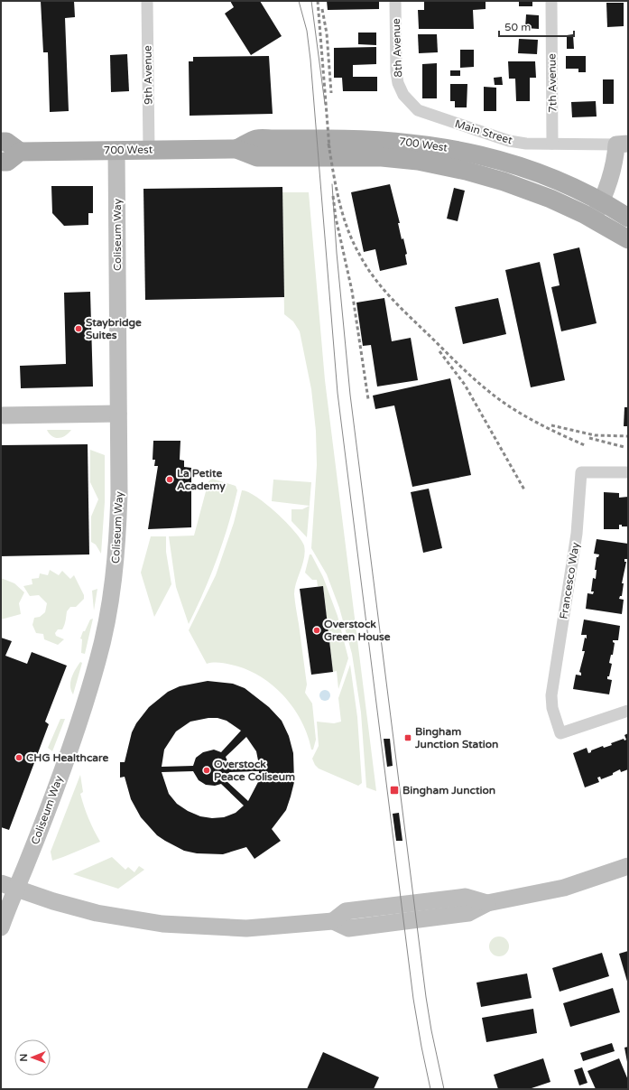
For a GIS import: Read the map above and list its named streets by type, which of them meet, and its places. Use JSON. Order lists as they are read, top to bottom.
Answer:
{
  "streets": {
    "main road": ["700 West"],
    "street": [
      "8th Avenue",
      "9th Avenue",
      "7th Avenue",
      "Main Street",
      "Coliseum Way",
      "Francesco Way"
    ]
  },
  "crossings": [
    ["8th Avenue", "Main Street"],
    ["9th Avenue", "700 West"],
    ["7th Avenue", "Main Street"],
    ["Main Street", "700 West"],
    ["700 West", "Coliseum Way"]
  ],
  "places": {
    "other": [
      "Staybridge Suites",
      "La Petite Academy",
      "Overstock Green House",
      "CHG Healthcare",
      "Overstock Peace Coliseum"
    ],
    "transit": ["Bingham Junction Station", "Bingham Junction"]
  },
  "scale_bar": "50 m",
  "north": "left"
}
